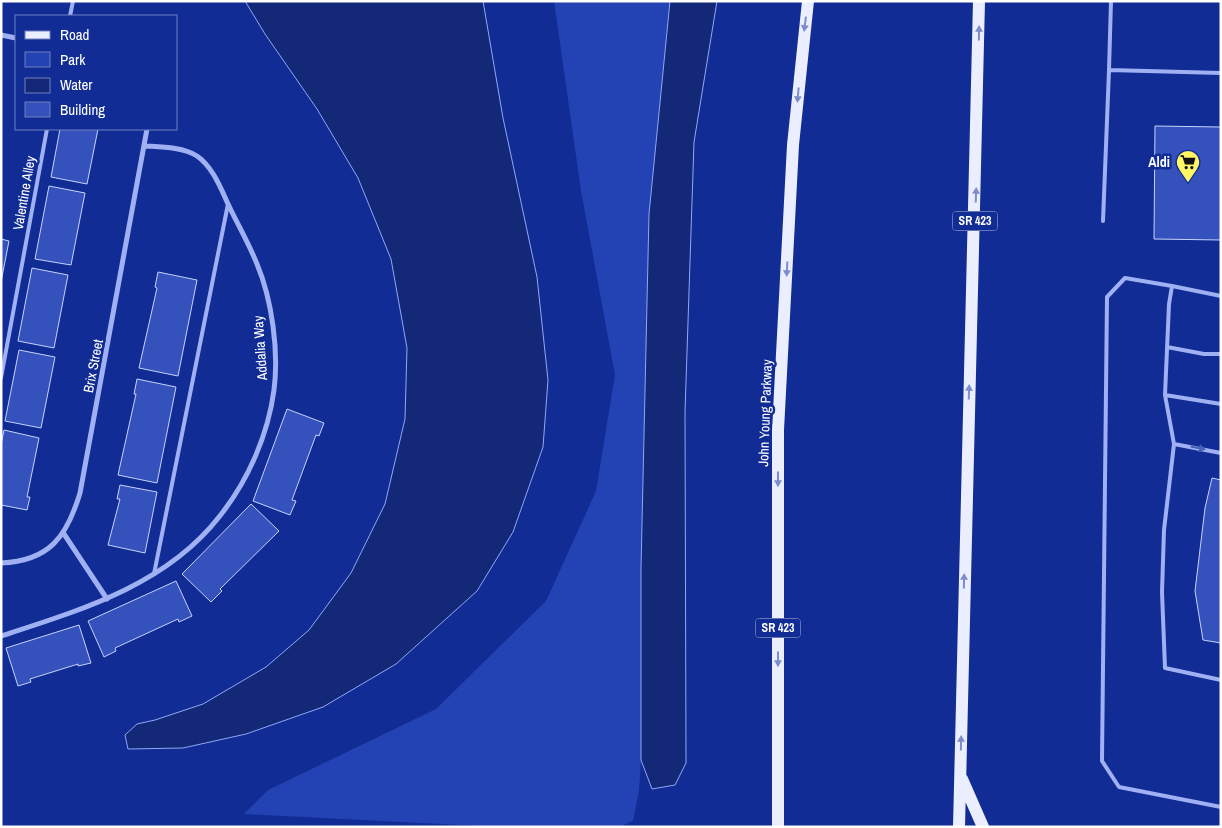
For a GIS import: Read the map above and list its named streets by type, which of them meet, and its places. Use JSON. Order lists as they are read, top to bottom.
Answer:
{
  "streets": {
    "main road": ["SR 423", "John Young Parkway"],
    "street": ["Addalia Way", "Brix Street"],
    "lane": ["Valentine Alley"]
  },
  "crossings": [
    ["Addalia Way", "Brix Street"]
  ],
  "one_way": ["John Young Parkway"],
  "places": {
    "supermarket": ["Aldi"]
  },
  "legend": [
    "Road",
    "Park",
    "Water",
    "Building"
  ]
}
